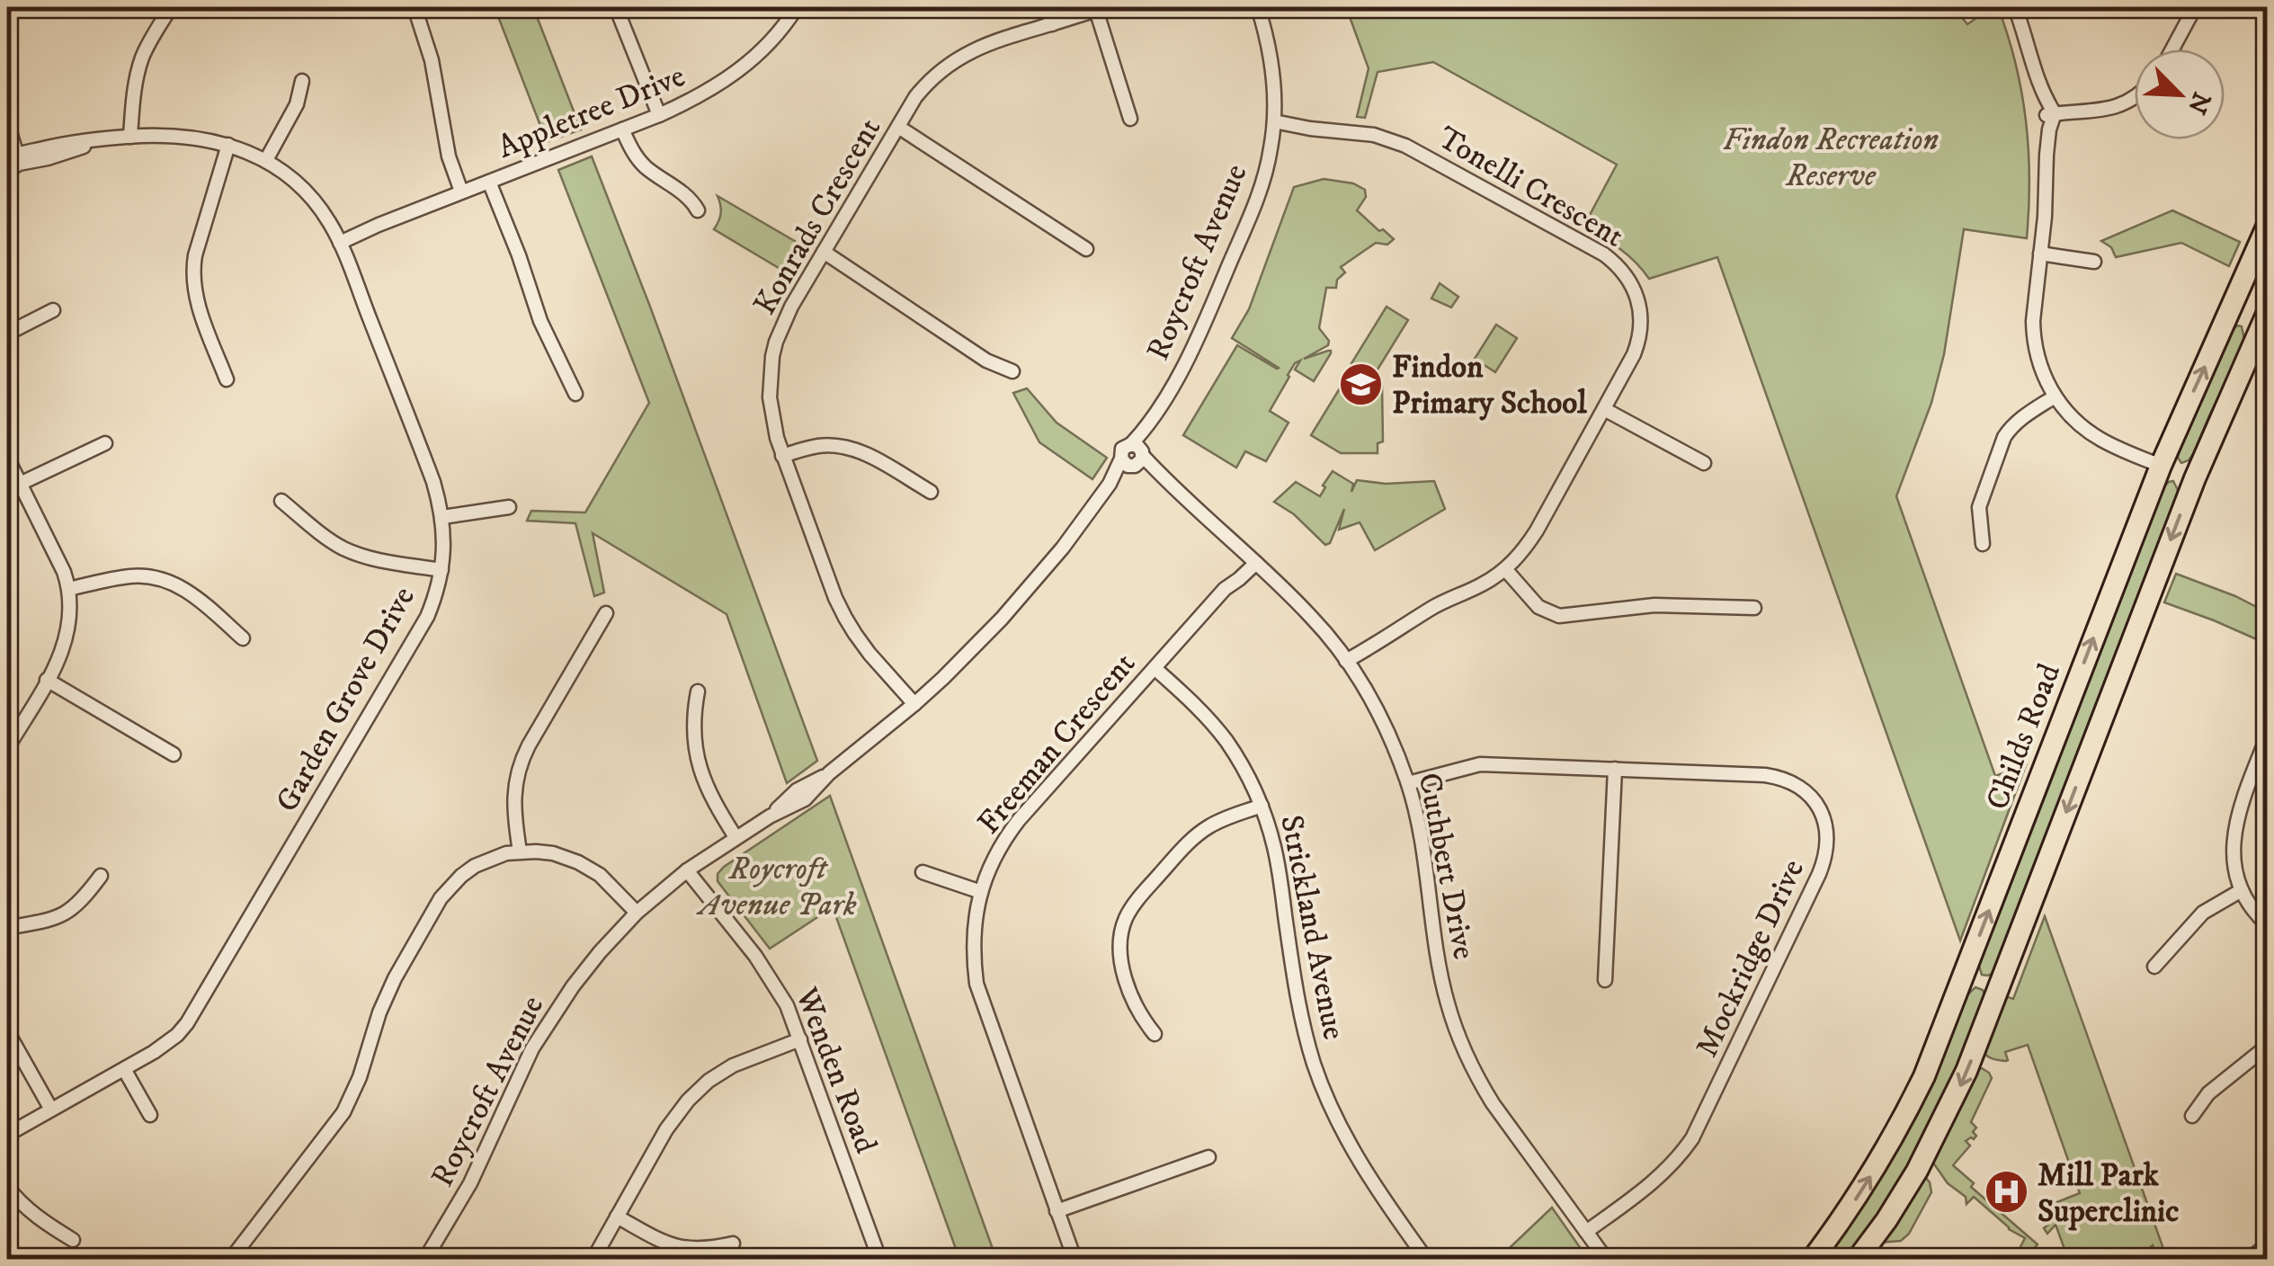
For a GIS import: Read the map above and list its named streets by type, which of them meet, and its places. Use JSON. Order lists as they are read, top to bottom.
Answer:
{
  "streets": {
    "main road": ["Childs Road"],
    "street": [
      "Appletree Drive",
      "Tonelli Crescent",
      "Konrads Crescent",
      "Roycroft Avenue",
      "Garden Grove Drive",
      "Freeman Crescent",
      "Cuthbert Drive",
      "Strickland Avenue",
      "Mockridge Drive",
      "Wenden Road"
    ]
  },
  "crossings": [
    ["Appletree Drive", "Garden Grove Drive"],
    ["Tonelli Crescent", "Roycroft Avenue"],
    ["Tonelli Crescent", "Cuthbert Drive"],
    ["Konrads Crescent", "Roycroft Avenue"],
    ["Roycroft Avenue", "Cuthbert Drive"],
    ["Roycroft Avenue", "Wenden Road"],
    ["Freeman Crescent", "Cuthbert Drive"],
    ["Freeman Crescent", "Strickland Avenue"],
    ["Cuthbert Drive", "Mockridge Drive"]
  ],
  "parks": ["Findon Recreation Reserve", "Roycroft Avenue Park"],
  "places": {
    "school or university": ["Findon Primary School"],
    "hospital": ["Mill Park Superclinic"]
  },
  "north": "bottom right"
}
